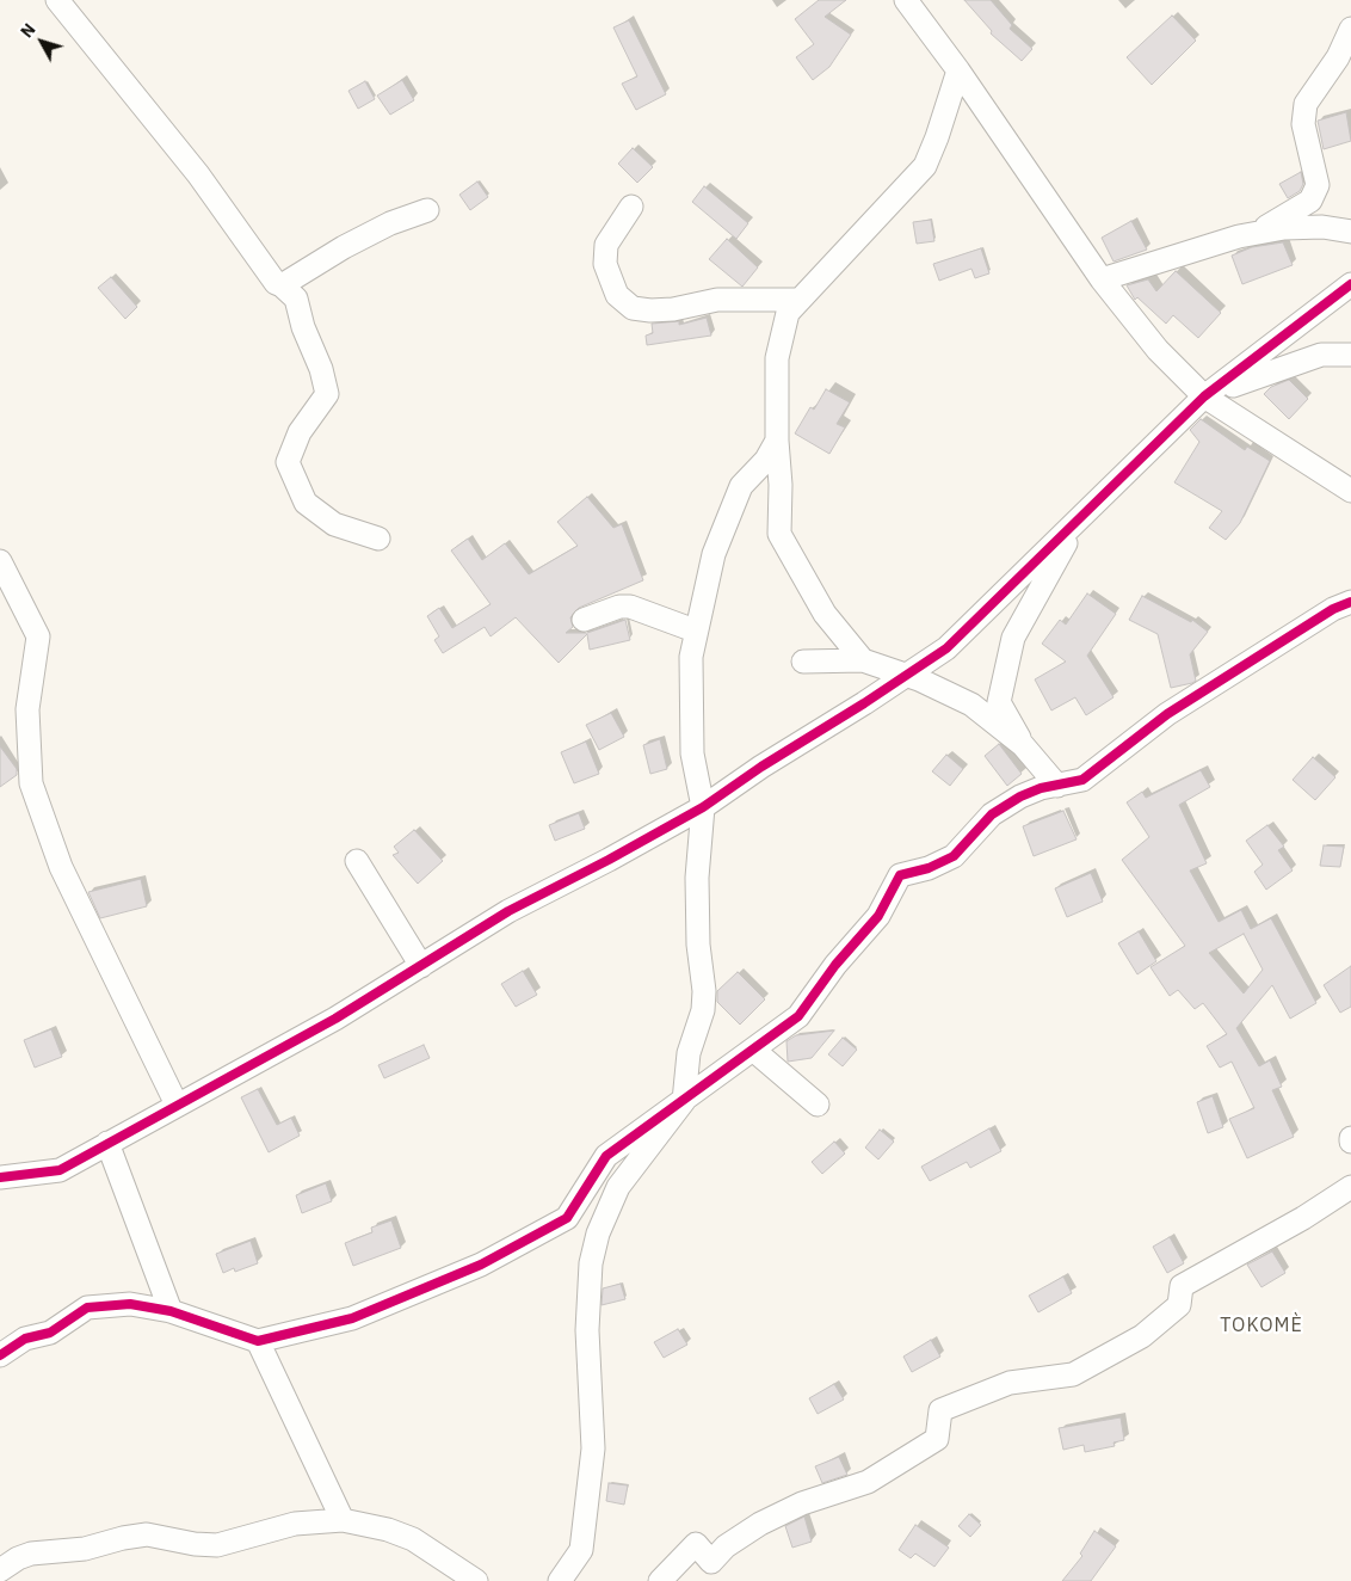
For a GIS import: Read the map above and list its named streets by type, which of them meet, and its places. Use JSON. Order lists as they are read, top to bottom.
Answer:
{
  "districts": ["TOKOMÈ"],
  "north": "top left"
}
